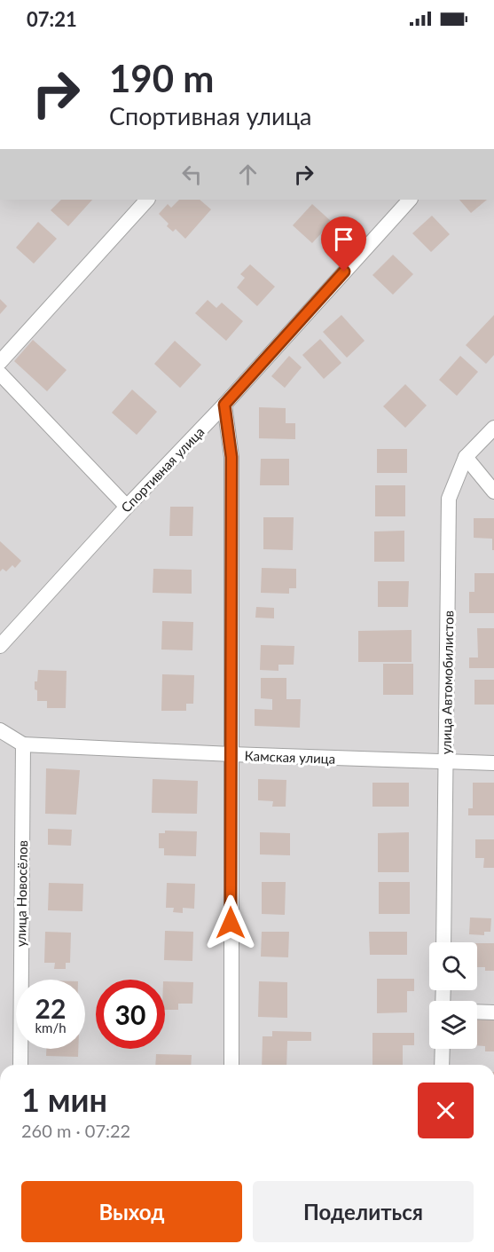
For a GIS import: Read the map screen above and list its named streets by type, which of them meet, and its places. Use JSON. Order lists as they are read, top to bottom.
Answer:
{
  "streets": {
    "street": [
      "Спортивная улица",
      "улица Автомобилистов",
      "Камская улица",
      "улица Новосёлов"
    ]
  },
  "crossings": [
    ["улица Автомобилистов", "Камская улица"],
    ["Камская улица", "улица Новосёлов"]
  ],
  "page": {
    "status": "07:21",
    "turn": ["190 m", "Спортивная улица"],
    "speed": "22 km/h",
    "limit": "30",
    "heading": ["1 мин", "260 m · 07:22"],
    "buttons": ["Выход", "Поделиться"]
  }
}
